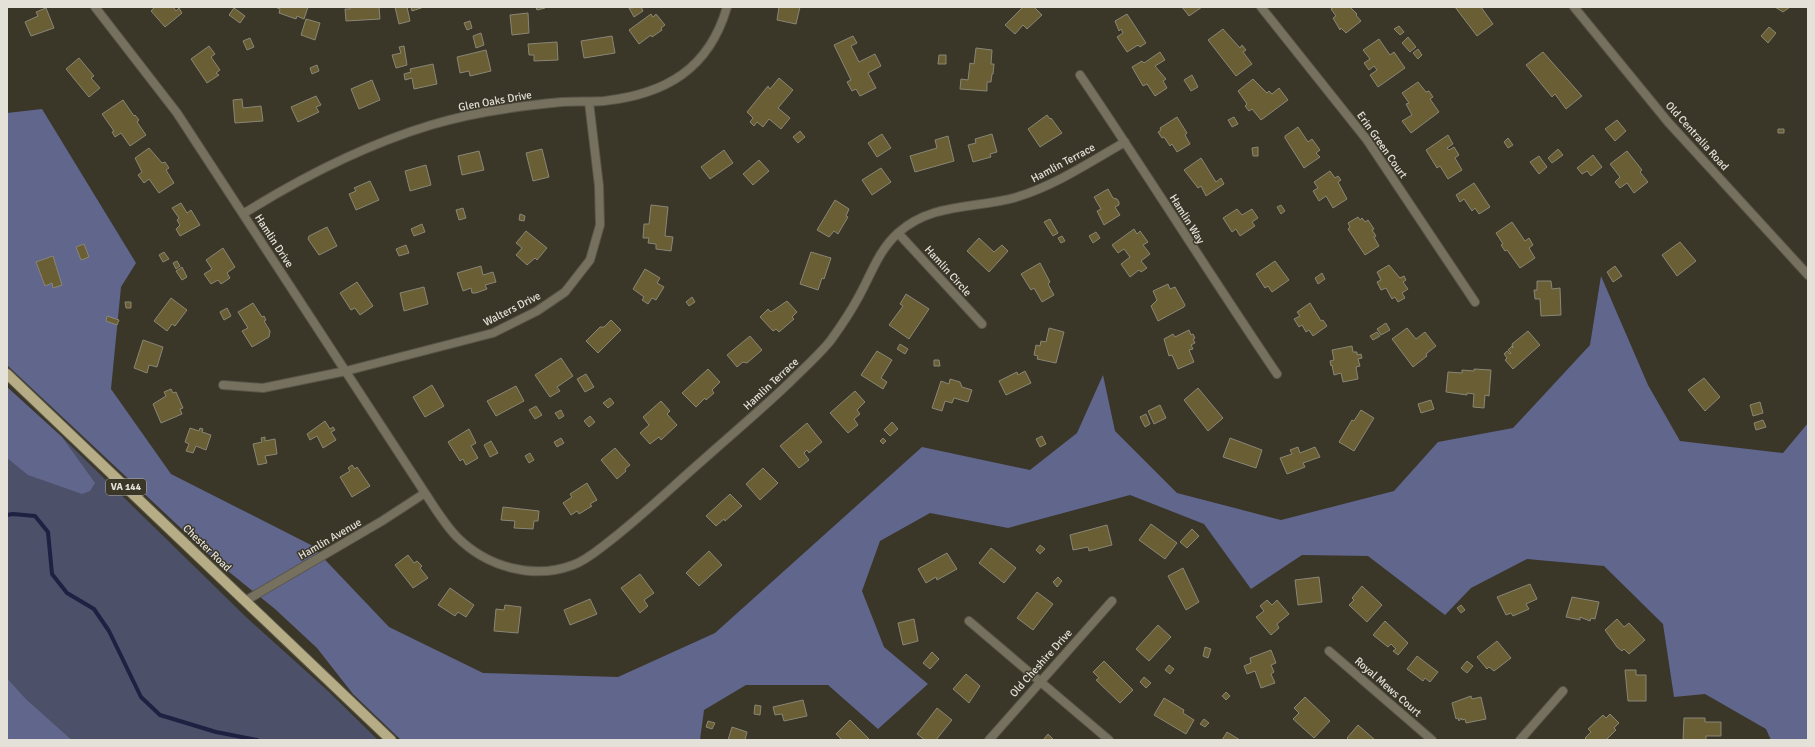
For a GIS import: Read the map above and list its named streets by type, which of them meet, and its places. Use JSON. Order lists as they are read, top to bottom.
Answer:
{
  "streets": {
    "main road": ["VA 144", "Chester Road"],
    "street": [
      "Glen Oaks Drive",
      "Old Centralia Road",
      "Erin Green Court",
      "Hamlin Terrace",
      "Hamlin Way",
      "Hamlin Drive",
      "Hamlin Circle",
      "Walters Drive",
      "Hamlin Avenue",
      "Old Cheshire Drive",
      "Royal Mews Court"
    ]
  },
  "crossings": [
    ["Glen Oaks Drive", "Hamlin Drive"],
    ["Glen Oaks Drive", "Walters Drive"],
    ["Hamlin Terrace", "Hamlin Way"],
    ["Hamlin Terrace", "Hamlin Drive"],
    ["Hamlin Terrace", "Hamlin Circle"],
    ["Hamlin Terrace", "Hamlin Avenue"],
    ["Hamlin Drive", "Walters Drive"],
    ["Hamlin Drive", "Hamlin Avenue"],
    ["Hamlin Avenue", "Chester Road"]
  ]
}
